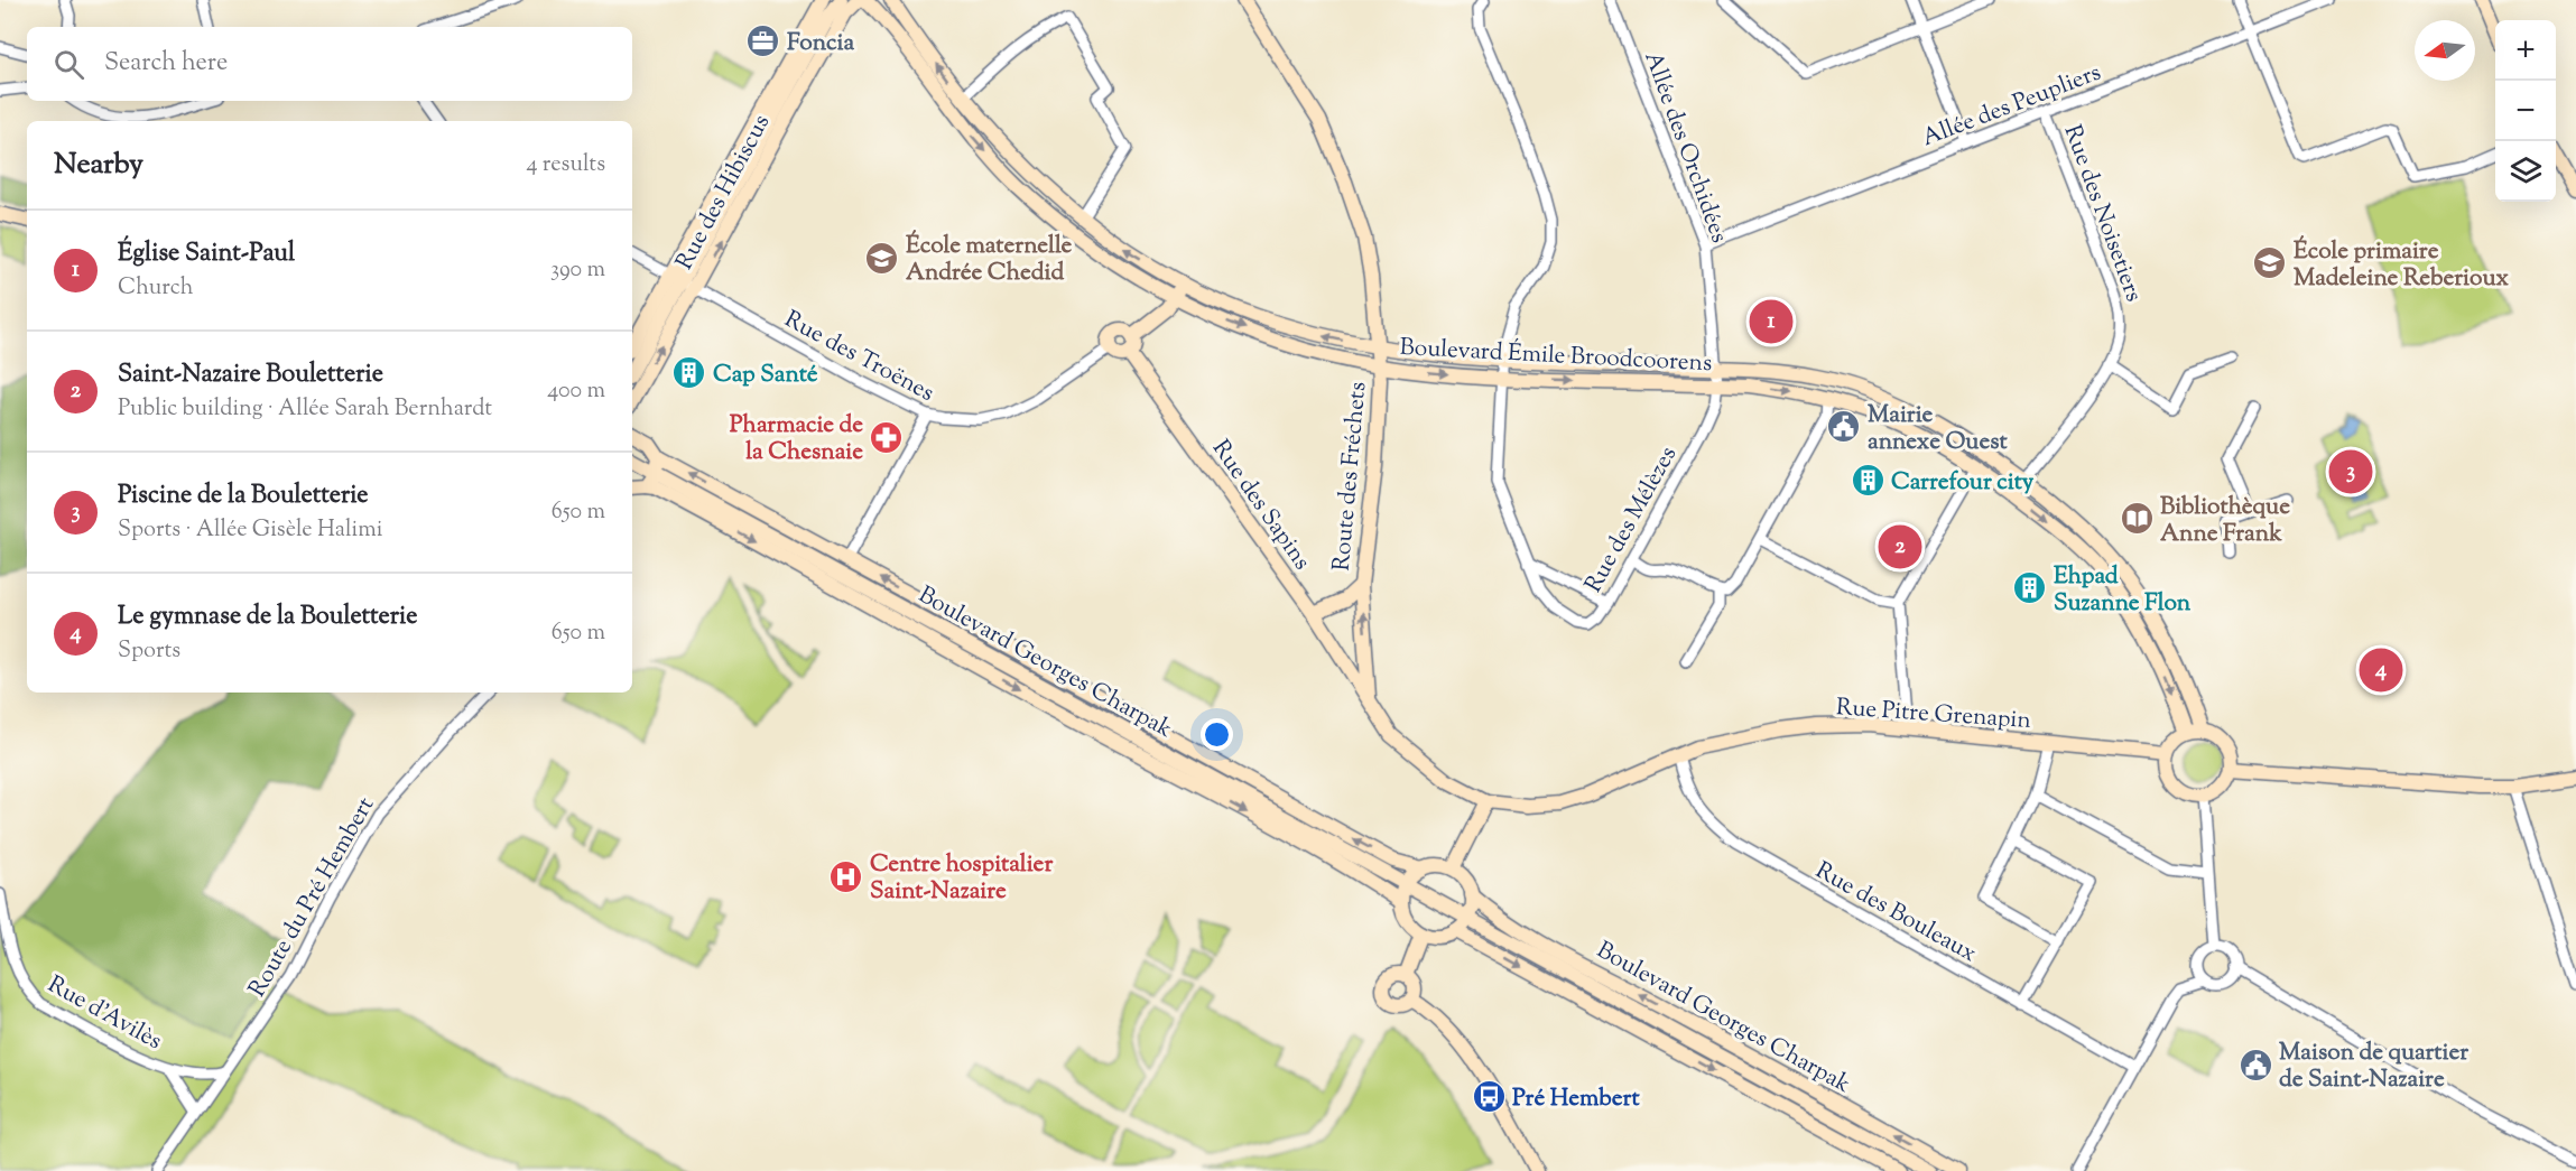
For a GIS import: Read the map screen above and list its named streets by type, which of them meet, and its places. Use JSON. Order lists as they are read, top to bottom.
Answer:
{
  "streets": {
    "street": [
      "Allée des Peupliers",
      "Allée des Orchidées",
      "Rue des Hibiscus",
      "Rue des Noisetiers",
      "Boulevard Émile Broodcoorens",
      "Rue des Troënes",
      "Route des Fréchets",
      "Rue des Sapins",
      "Rue des Mélèzes",
      "Boulevard Georges Charpak",
      "Rue Pitre Grenapin",
      "Route du Pré Hembert",
      "Rue des Bouleaux",
      "Rue d'Avilès"
    ]
  },
  "crossings": [
    ["Allée des Peupliers", "Allée des Orchidées"],
    ["Allée des Peupliers", "Rue des Noisetiers"],
    ["Allée des Orchidées", "Boulevard Émile Broodcoorens"],
    ["Allée des Orchidées", "Rue des Mélèzes"],
    ["Rue des Hibiscus", "Rue des Troënes"],
    ["Rue des Noisetiers", "Boulevard Émile Broodcoorens"],
    ["Boulevard Émile Broodcoorens", "Route des Fréchets"],
    ["Boulevard Émile Broodcoorens", "Rue des Mélèzes"],
    ["Boulevard Émile Broodcoorens", "Rue Pitre Grenapin"],
    ["Rue des Troënes", "Rue des Sapins"],
    ["Route des Fréchets", "Rue des Sapins"],
    ["Rue des Sapins", "Rue Pitre Grenapin"],
    ["Rue Pitre Grenapin", "Rue des Bouleaux"],
    ["Route du Pré Hembert", "Rue d'Avilès"]
  ],
  "places": {
    "office": ["Foncia"],
    "school or university": ["École maternelle Andrée Chedid", "École primaire Madeleine Reberioux"],
    "building": ["Cap Santé", "Carrefour city", "Ehpad Suzanne Flon"],
    "public building": ["Mairie annexe Ouest", "Maison de quartier de Saint-Nazaire"],
    "pharmacy": ["Pharmacie de la Chesnaie"],
    "library": ["Bibliothèque Anne Frank"],
    "hospital": ["Centre hospitalier Saint-Nazaire"],
    "bus stop": ["Pré Hembert"]
  },
  "north": "left",
  "page": {
    "map_buttons": ["+", "−"],
    "search": "Search here",
    "heading": ["Nearby", "4 results"],
    "list": [
      {
        "mark": "1",
        "name": "Église Saint-Paul",
        "note": "Church",
        "value": "390 m"
      },
      {
        "mark": "2",
        "name": "Saint-Nazaire Bouletterie",
        "note": "Public building · Allée Sarah Bernhardt",
        "value": "400 m"
      },
      {
        "mark": "3",
        "name": "Piscine de la Bouletterie",
        "note": "Sports · Allée Gisèle Halimi",
        "value": "650 m"
      },
      {
        "mark": "4",
        "name": "Le gymnase de la Bouletterie",
        "note": "Sports",
        "value": "650 m"
      }
    ],
    "pins": [
      "1",
      "3",
      "2",
      "4"
    ]
  }
}
